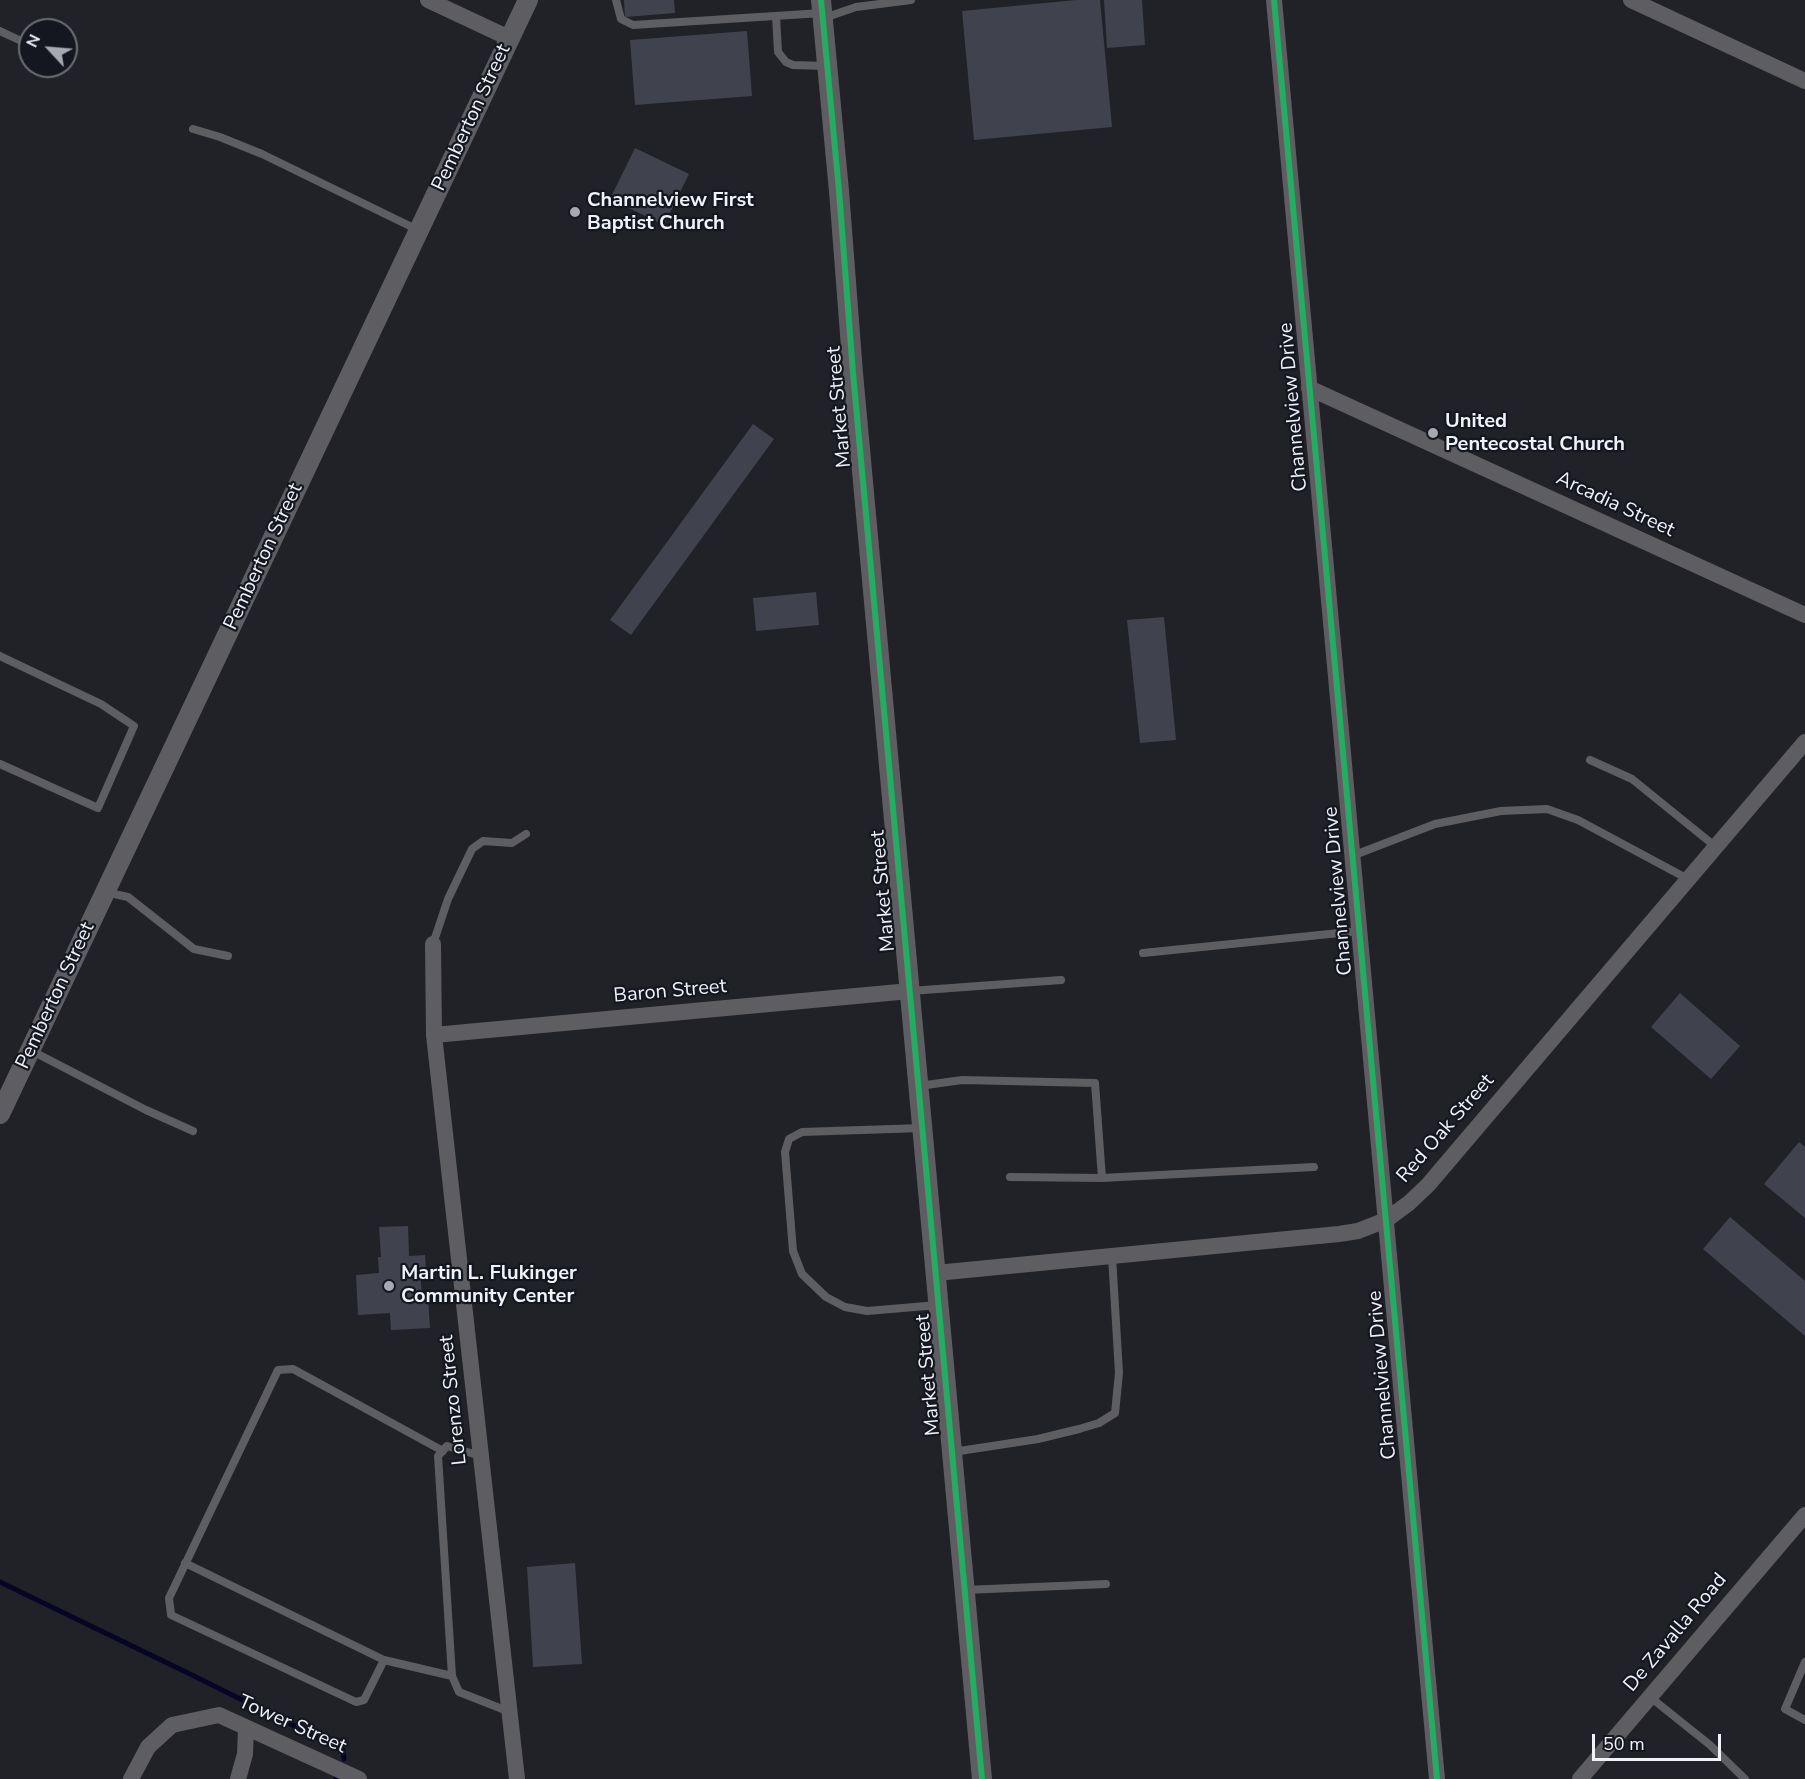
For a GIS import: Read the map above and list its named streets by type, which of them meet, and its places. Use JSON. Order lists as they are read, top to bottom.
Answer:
{
  "streets": {
    "street": [
      "Pemberton Street",
      "Market Street",
      "Channelview Drive",
      "Arcadia Street",
      "Baron Street",
      "Red Oak Street",
      "Lorenzo Street",
      "De Zavalla Road",
      "Tower Street"
    ]
  },
  "crossings": [
    ["Market Street", "Baron Street"],
    ["Market Street", "Red Oak Street"],
    ["Channelview Drive", "Arcadia Street"],
    ["Channelview Drive", "Red Oak Street"],
    ["Baron Street", "Lorenzo Street"]
  ],
  "places": ["Channelview First Baptist Church", "United Pentecostal Church", "Martin L. Flukinger Community Center"],
  "scale_bar": "50 m",
  "north": "top left"
}
